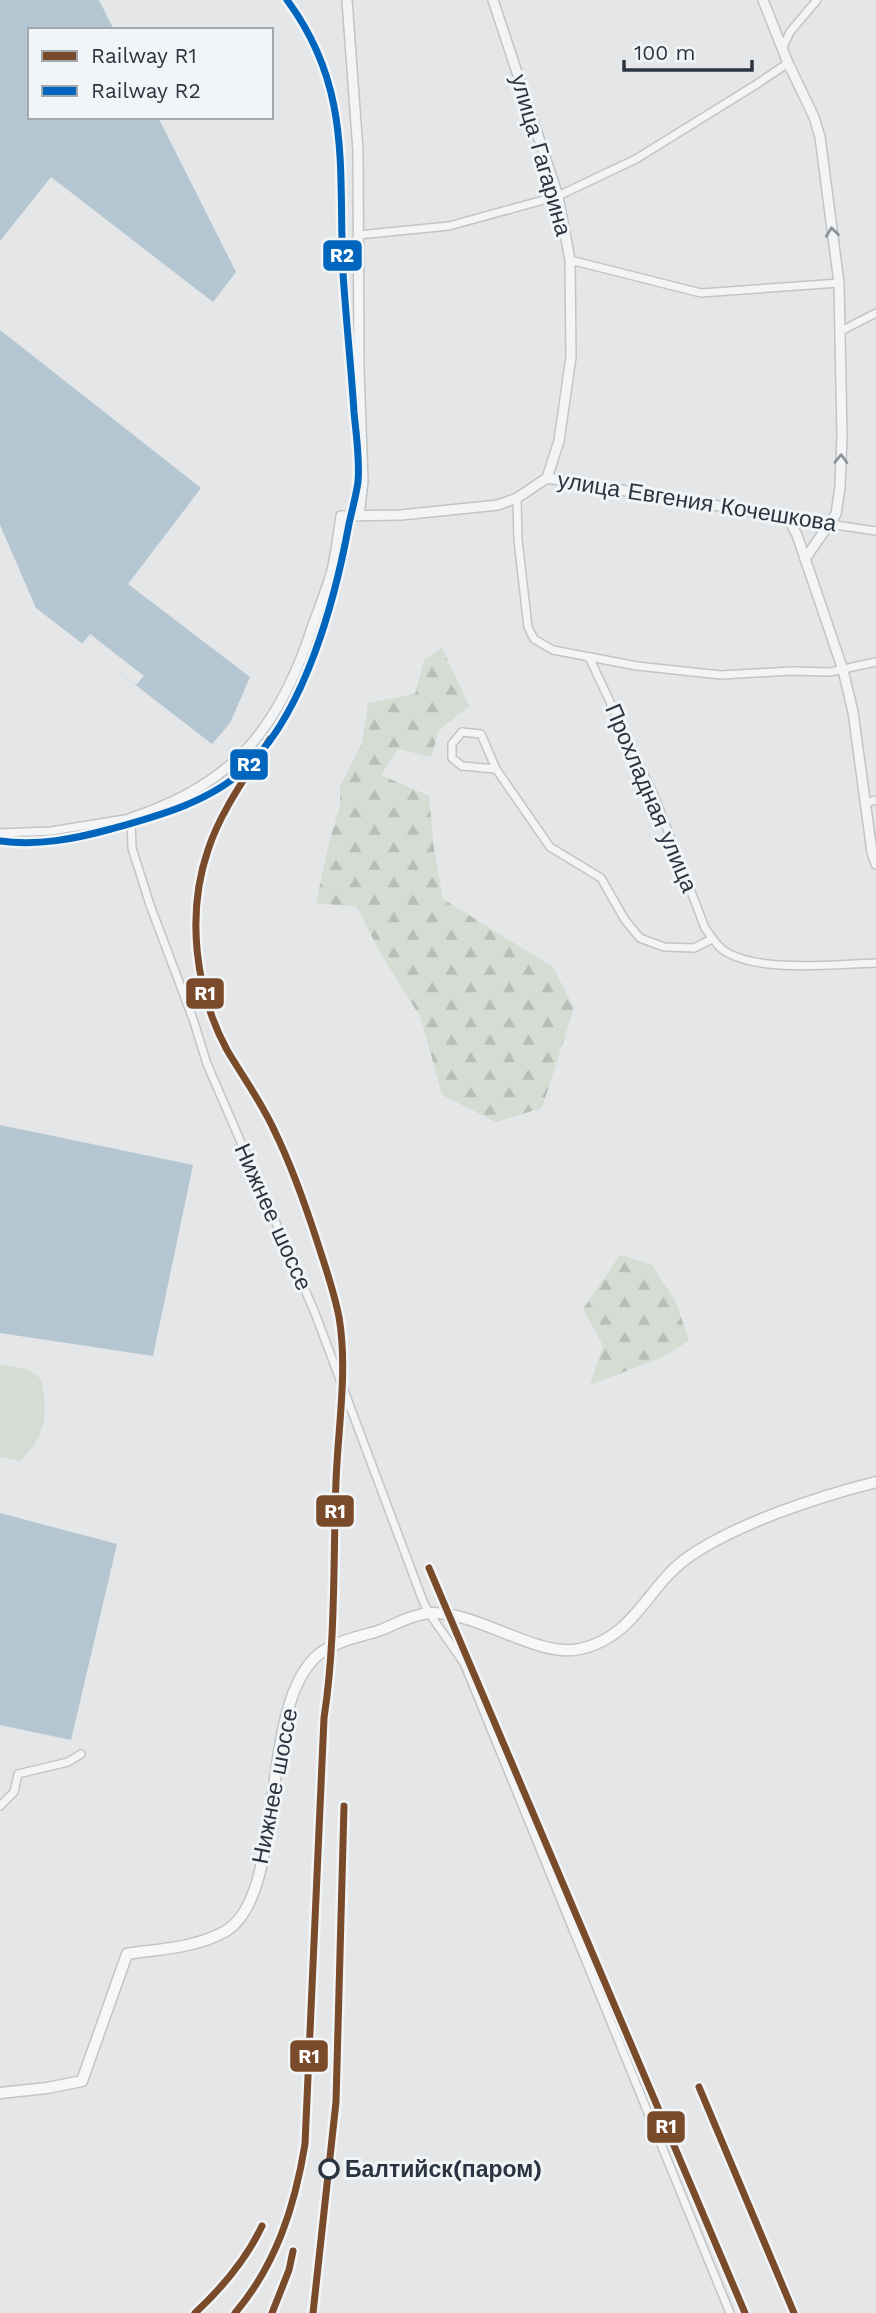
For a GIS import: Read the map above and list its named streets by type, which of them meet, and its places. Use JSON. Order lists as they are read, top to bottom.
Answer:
{
  "streets": {
    "main road": ["Нижнее шоссе"],
    "street": ["улица Гагарина", "улица Евгения Кочешкова", "Прохладная улица"]
  },
  "crossings": [
    ["улица Гагарина", "улица Евгения Кочешкова"]
  ],
  "places": ["Балтийск(паром)"],
  "lines": ["rail line R2", "rail line R1"],
  "legend": ["Railway R1", "Railway R2"],
  "scale_bar": "100 m"
}
